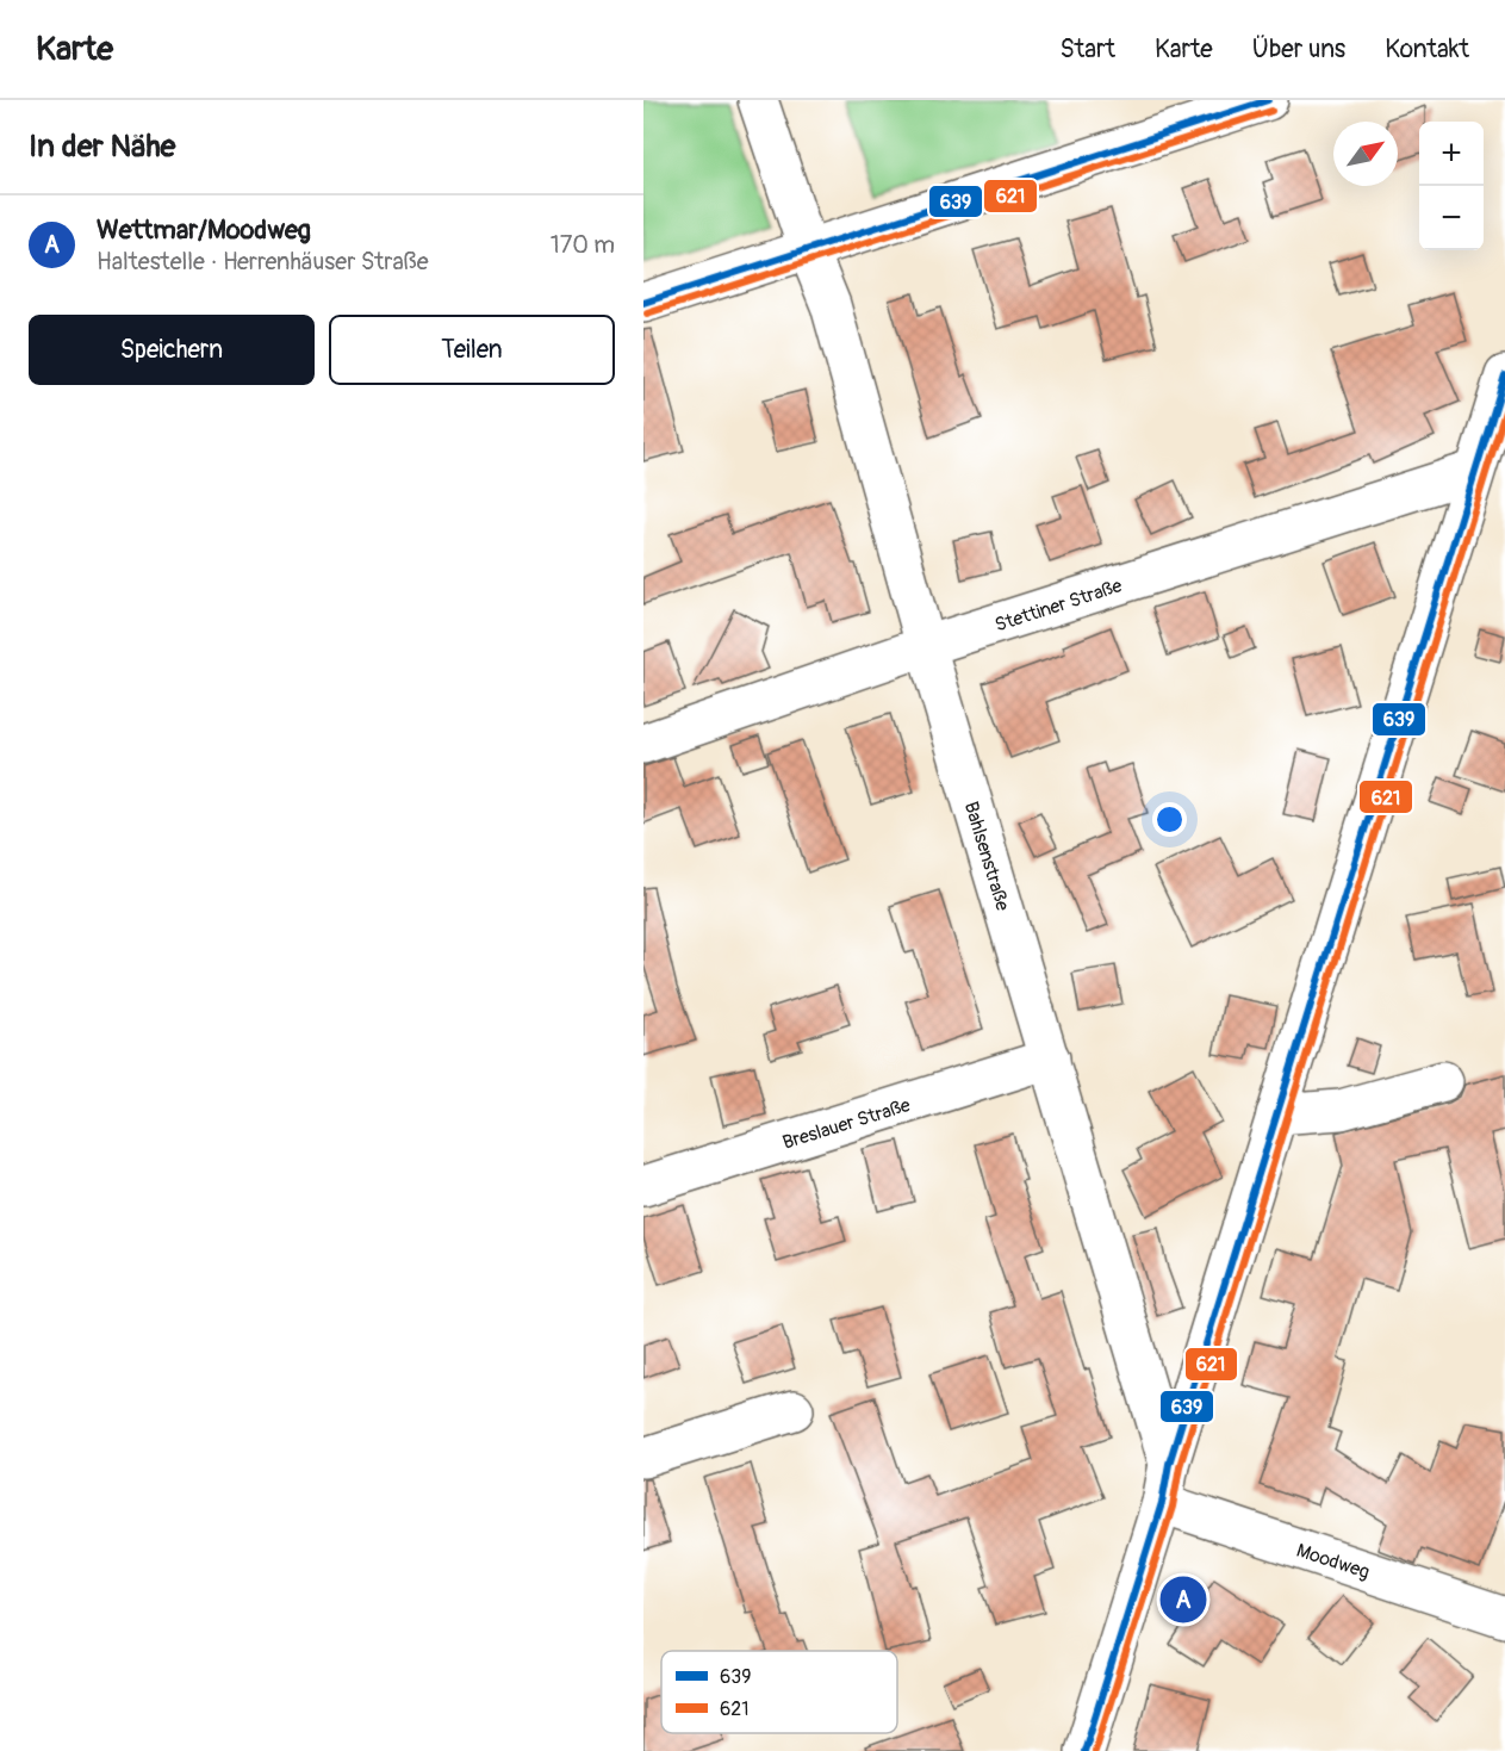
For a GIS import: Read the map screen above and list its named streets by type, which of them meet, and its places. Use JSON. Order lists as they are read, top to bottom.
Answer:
{
  "streets": {
    "street": [
      "Stettiner Straße",
      "Bahlsenstraße",
      "Breslauer Straße",
      "Moodweg"
    ]
  },
  "crossings": [
    ["Stettiner Straße", "Bahlsenstraße"],
    ["Bahlsenstraße", "Breslauer Straße"]
  ],
  "lines": ["transit line 639", "transit line 621"],
  "legend": ["639", "621"],
  "north": "top right",
  "page": {
    "header": "Karte",
    "nav": [
      "Start",
      "Karte",
      "Über uns",
      "Kontakt"
    ],
    "heading": "In der Nähe",
    "map_buttons": ["+", "−"],
    "list": [
      {
        "mark": "A",
        "name": "Wettmar/Moodweg",
        "note": "Haltestelle · Herrenhäuser Straße",
        "value": "170 m"
      }
    ],
    "buttons": ["Speichern", "Teilen"],
    "pins": "A"
  }
}
